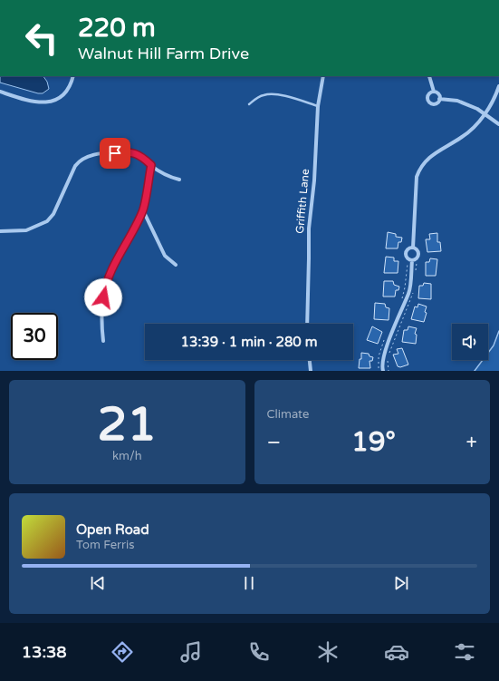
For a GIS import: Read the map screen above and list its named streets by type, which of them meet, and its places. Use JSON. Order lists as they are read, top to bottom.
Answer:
{
  "streets": {
    "street": ["Griffith Lane"]
  },
  "page": {
    "turn": ["220 m", "Walnut Hill Farm Drive"],
    "limit": "30",
    "trip": "13:39 · 1 min · 280 m",
    "tile": [
      ["21", "km/h"],
      "Climate"
    ],
    "heat": ["−", "19°", "+"],
    "song": ["Open Road", "Tom Ferris"],
    "tabs": "13:38"
  }
}
